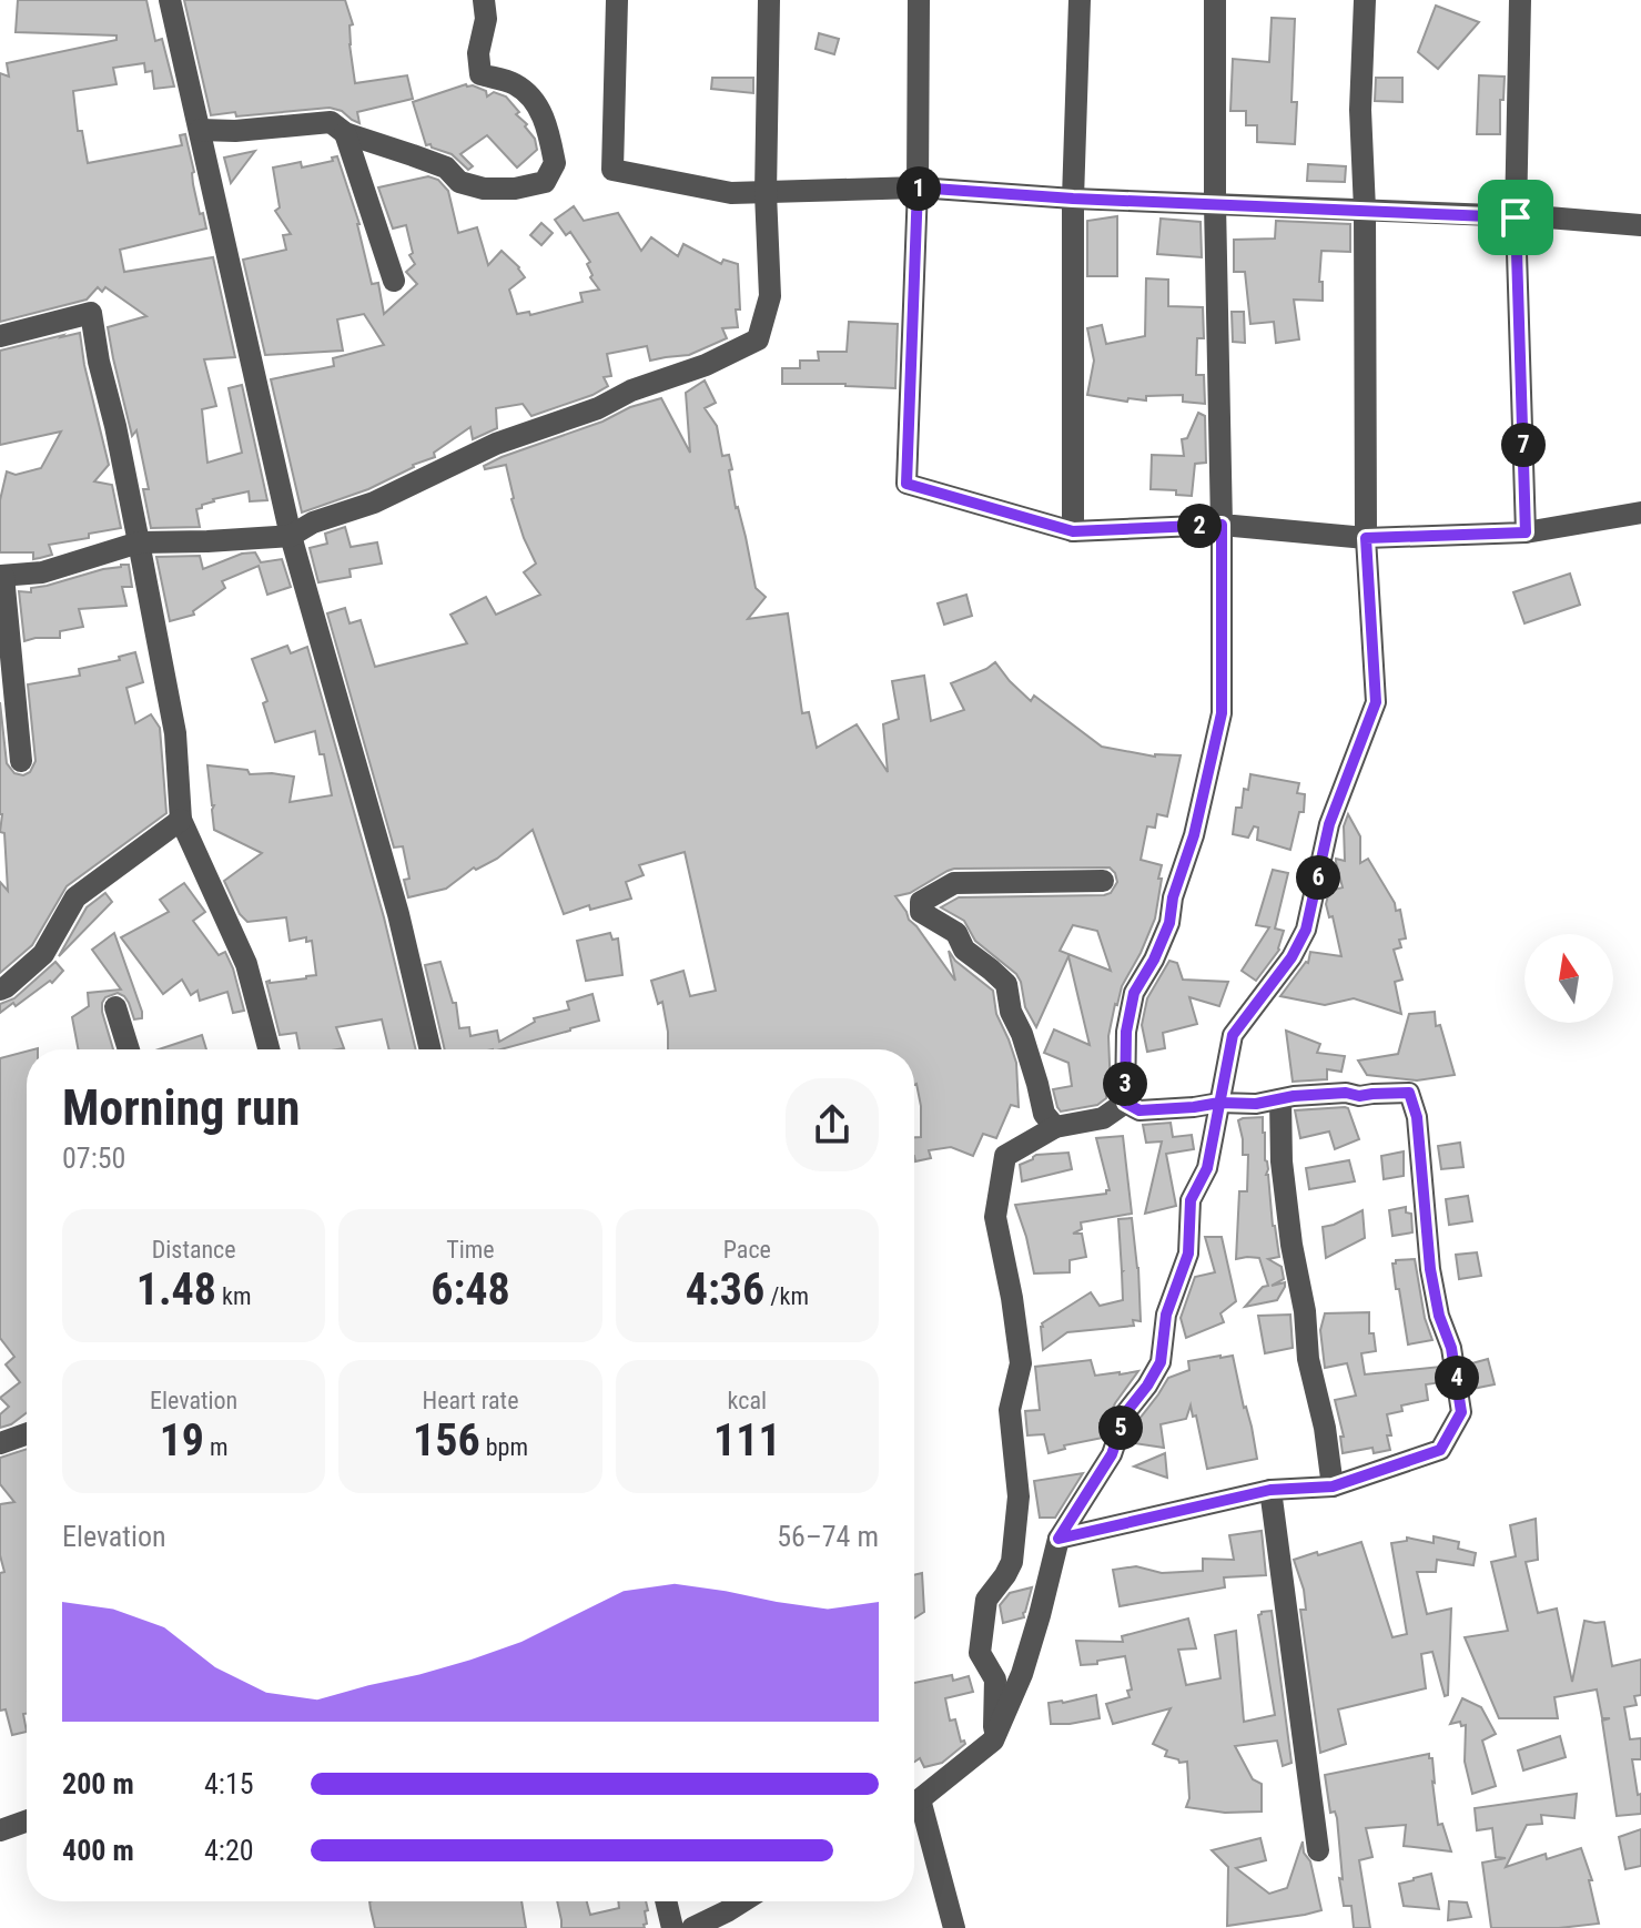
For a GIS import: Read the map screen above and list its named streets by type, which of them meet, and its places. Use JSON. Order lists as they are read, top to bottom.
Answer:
{
  "north": "top",
  "page": {
    "pins": [
      "1",
      "7",
      "2",
      "6",
      "3",
      "4",
      "5"
    ],
    "heading": ["Morning run", "07:50"],
    "stats": [
      ["Distance", "1.48 km"],
      ["Time", "6:48"],
      ["Pace", "4:36 /km"],
      ["Elevation", "19 m"],
      ["Heart rate", "156 bpm"],
      ["kcal", "111"]
    ],
    "chart": ["Elevation", "56–74 m"],
    "list": [
      {
        "name": "200 m",
        "note": "4:15"
      },
      {
        "name": "400 m",
        "note": "4:20"
      }
    ]
  }
}
